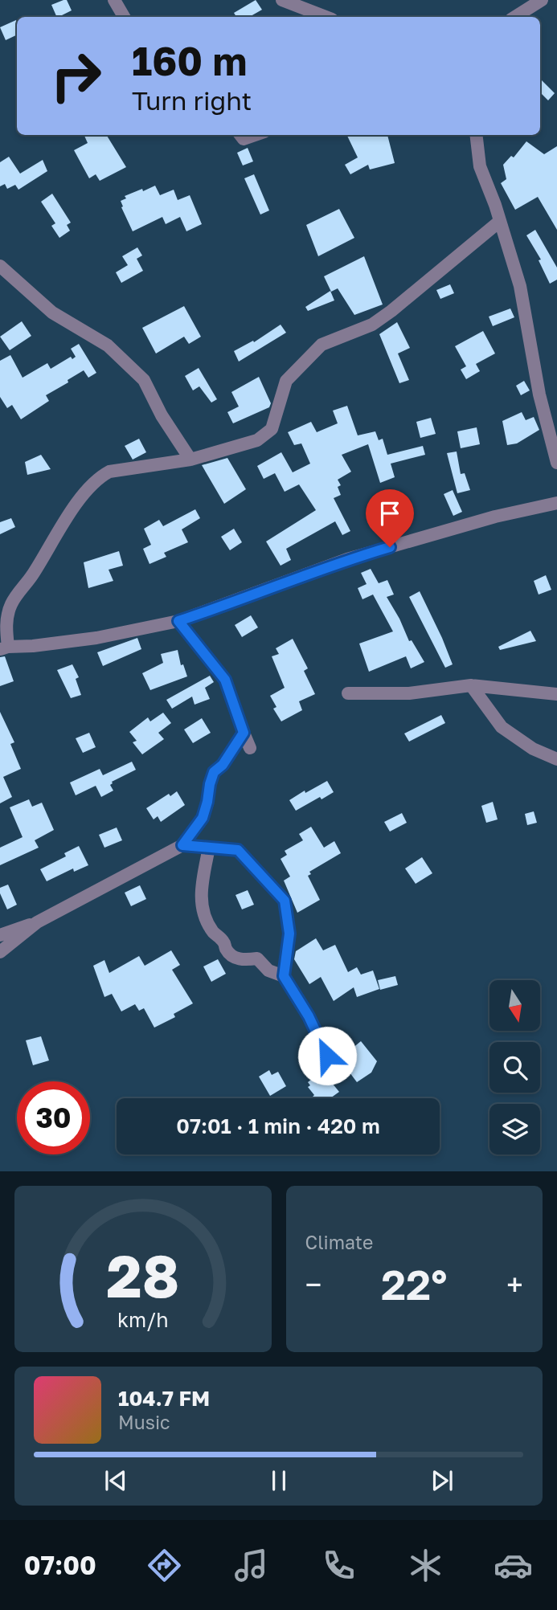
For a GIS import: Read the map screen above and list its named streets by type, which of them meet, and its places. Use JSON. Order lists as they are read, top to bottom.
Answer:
{
  "north": "bottom",
  "page": {
    "turn": ["160 m", "Turn right"],
    "limit": "30",
    "trip": "07:01 · 1 min · 420 m",
    "tile": "Climate",
    "heat": ["−", "22°", "+"],
    "song": ["104.7 FM", "Music"],
    "tabs": "07:00",
    "gauge": ["28", "km/h"]
  }
}
